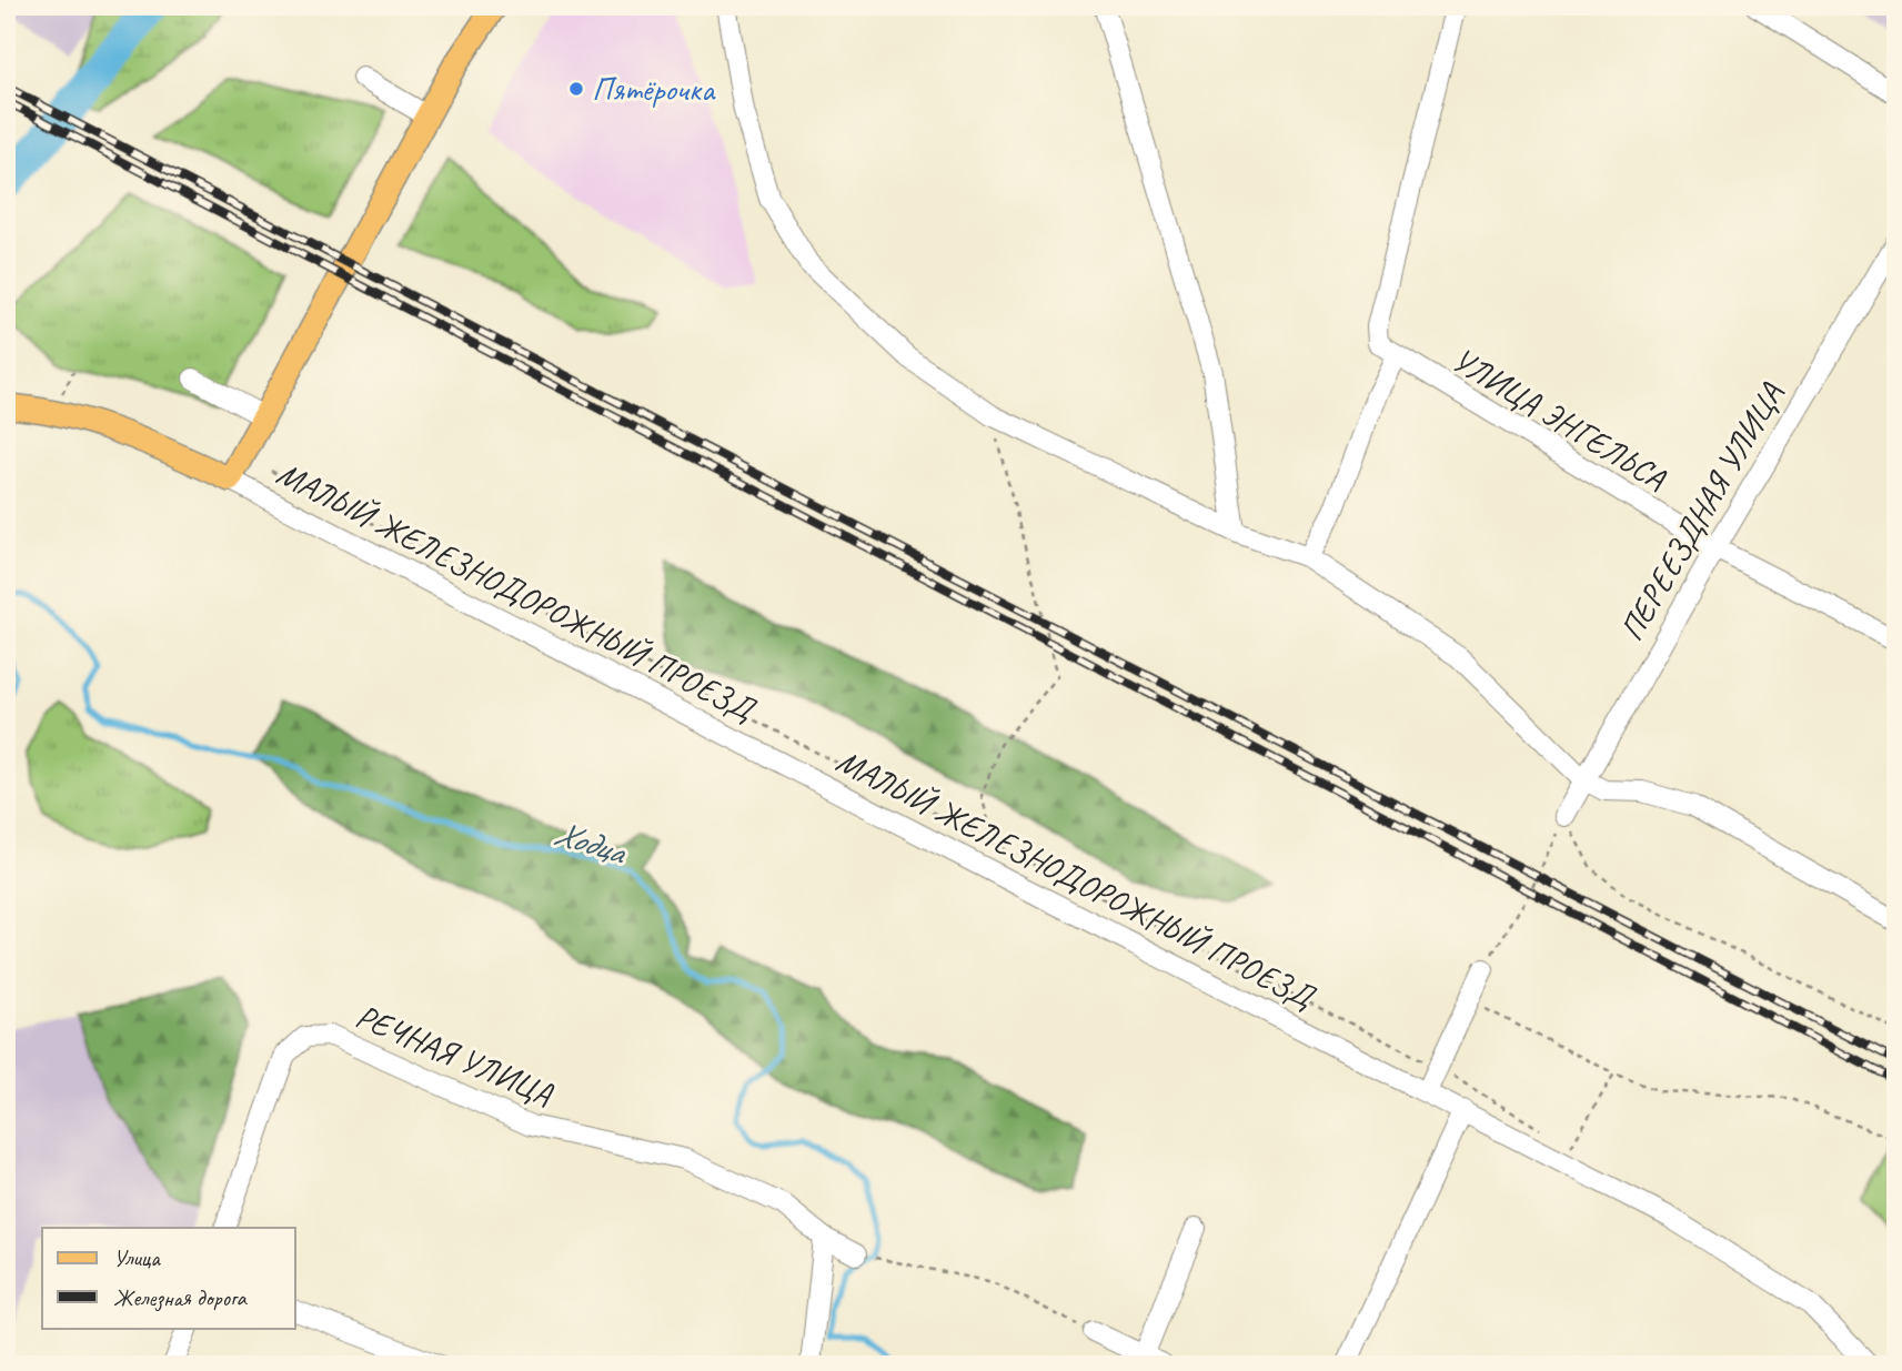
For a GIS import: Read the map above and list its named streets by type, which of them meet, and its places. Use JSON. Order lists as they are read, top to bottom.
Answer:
{
  "streets": {
    "street": [
      "УЛИЦА ЭНГЕЛЬСА",
      "ПЕРЕЕЗДНАЯ УЛИЦА",
      "МАЛЫЙ ЖЕЛЕЗНОДОРОЖНЫЙ ПРОЕЗД",
      "РЕЧНАЯ УЛИЦА"
    ]
  },
  "crossings": [
    ["УЛИЦА ЭНГЕЛЬСА", "ПЕРЕЕЗДНАЯ УЛИЦА"]
  ],
  "water": ["Ходца"],
  "places": ["Пятёрочка"],
  "legend": ["Улица", "Железная дорога"]
}
